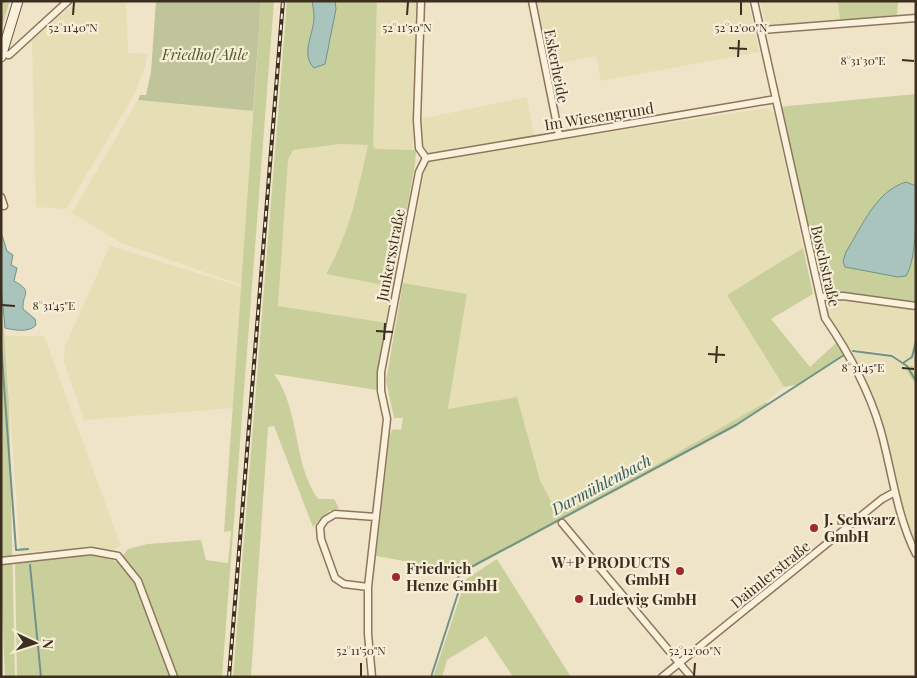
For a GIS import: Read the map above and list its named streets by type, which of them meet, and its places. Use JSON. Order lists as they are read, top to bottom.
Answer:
{
  "streets": {
    "street": [
      "Eskerheide",
      "Im Wiesengrund",
      "Junkersstraße",
      "Boschstraße",
      "Daimlerstraße"
    ]
  },
  "crossings": [
    ["Eskerheide", "Im Wiesengrund"],
    ["Im Wiesengrund", "Junkersstraße"],
    ["Im Wiesengrund", "Boschstraße"],
    ["Boschstraße", "Daimlerstraße"]
  ],
  "water": ["Darmühlenbach"],
  "parks": ["Friedhof Ahle"],
  "places": [
    "J. Schwarz GmbH",
    "W+P PRODUCTS GmbH",
    "Friedrich Henze GmbH",
    "Ludewig GmbH"
  ],
  "north": "right",
  "coordinates": [
    "52°11'40\"N",
    "52°11'50\"N",
    "52°12'00\"N",
    "8°31'30\"E",
    "8°31'45\"E"
  ]
}
